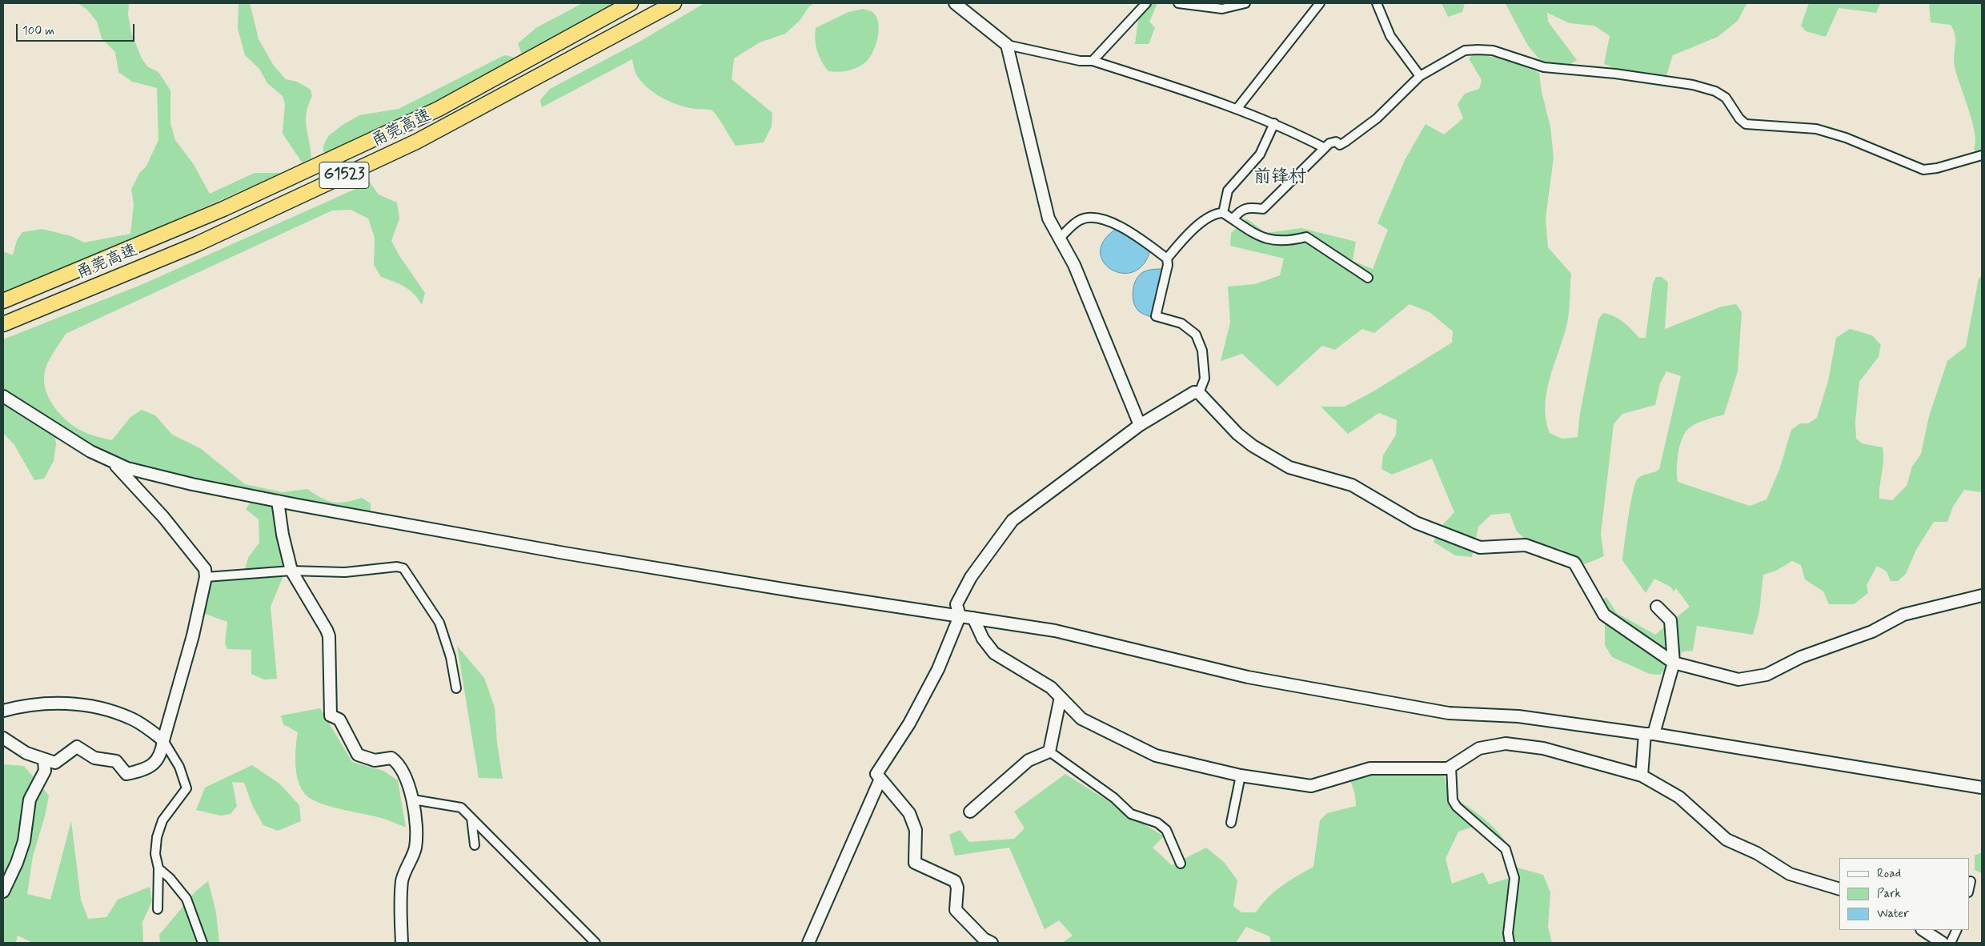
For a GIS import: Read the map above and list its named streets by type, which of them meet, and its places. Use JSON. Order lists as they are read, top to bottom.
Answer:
{
  "streets": {
    "highway": ["甬莞高速", "G1523"]
  },
  "districts": ["前锋村"],
  "legend": ["Road", "Park", "Water"],
  "scale_bar": "100 m"
}
